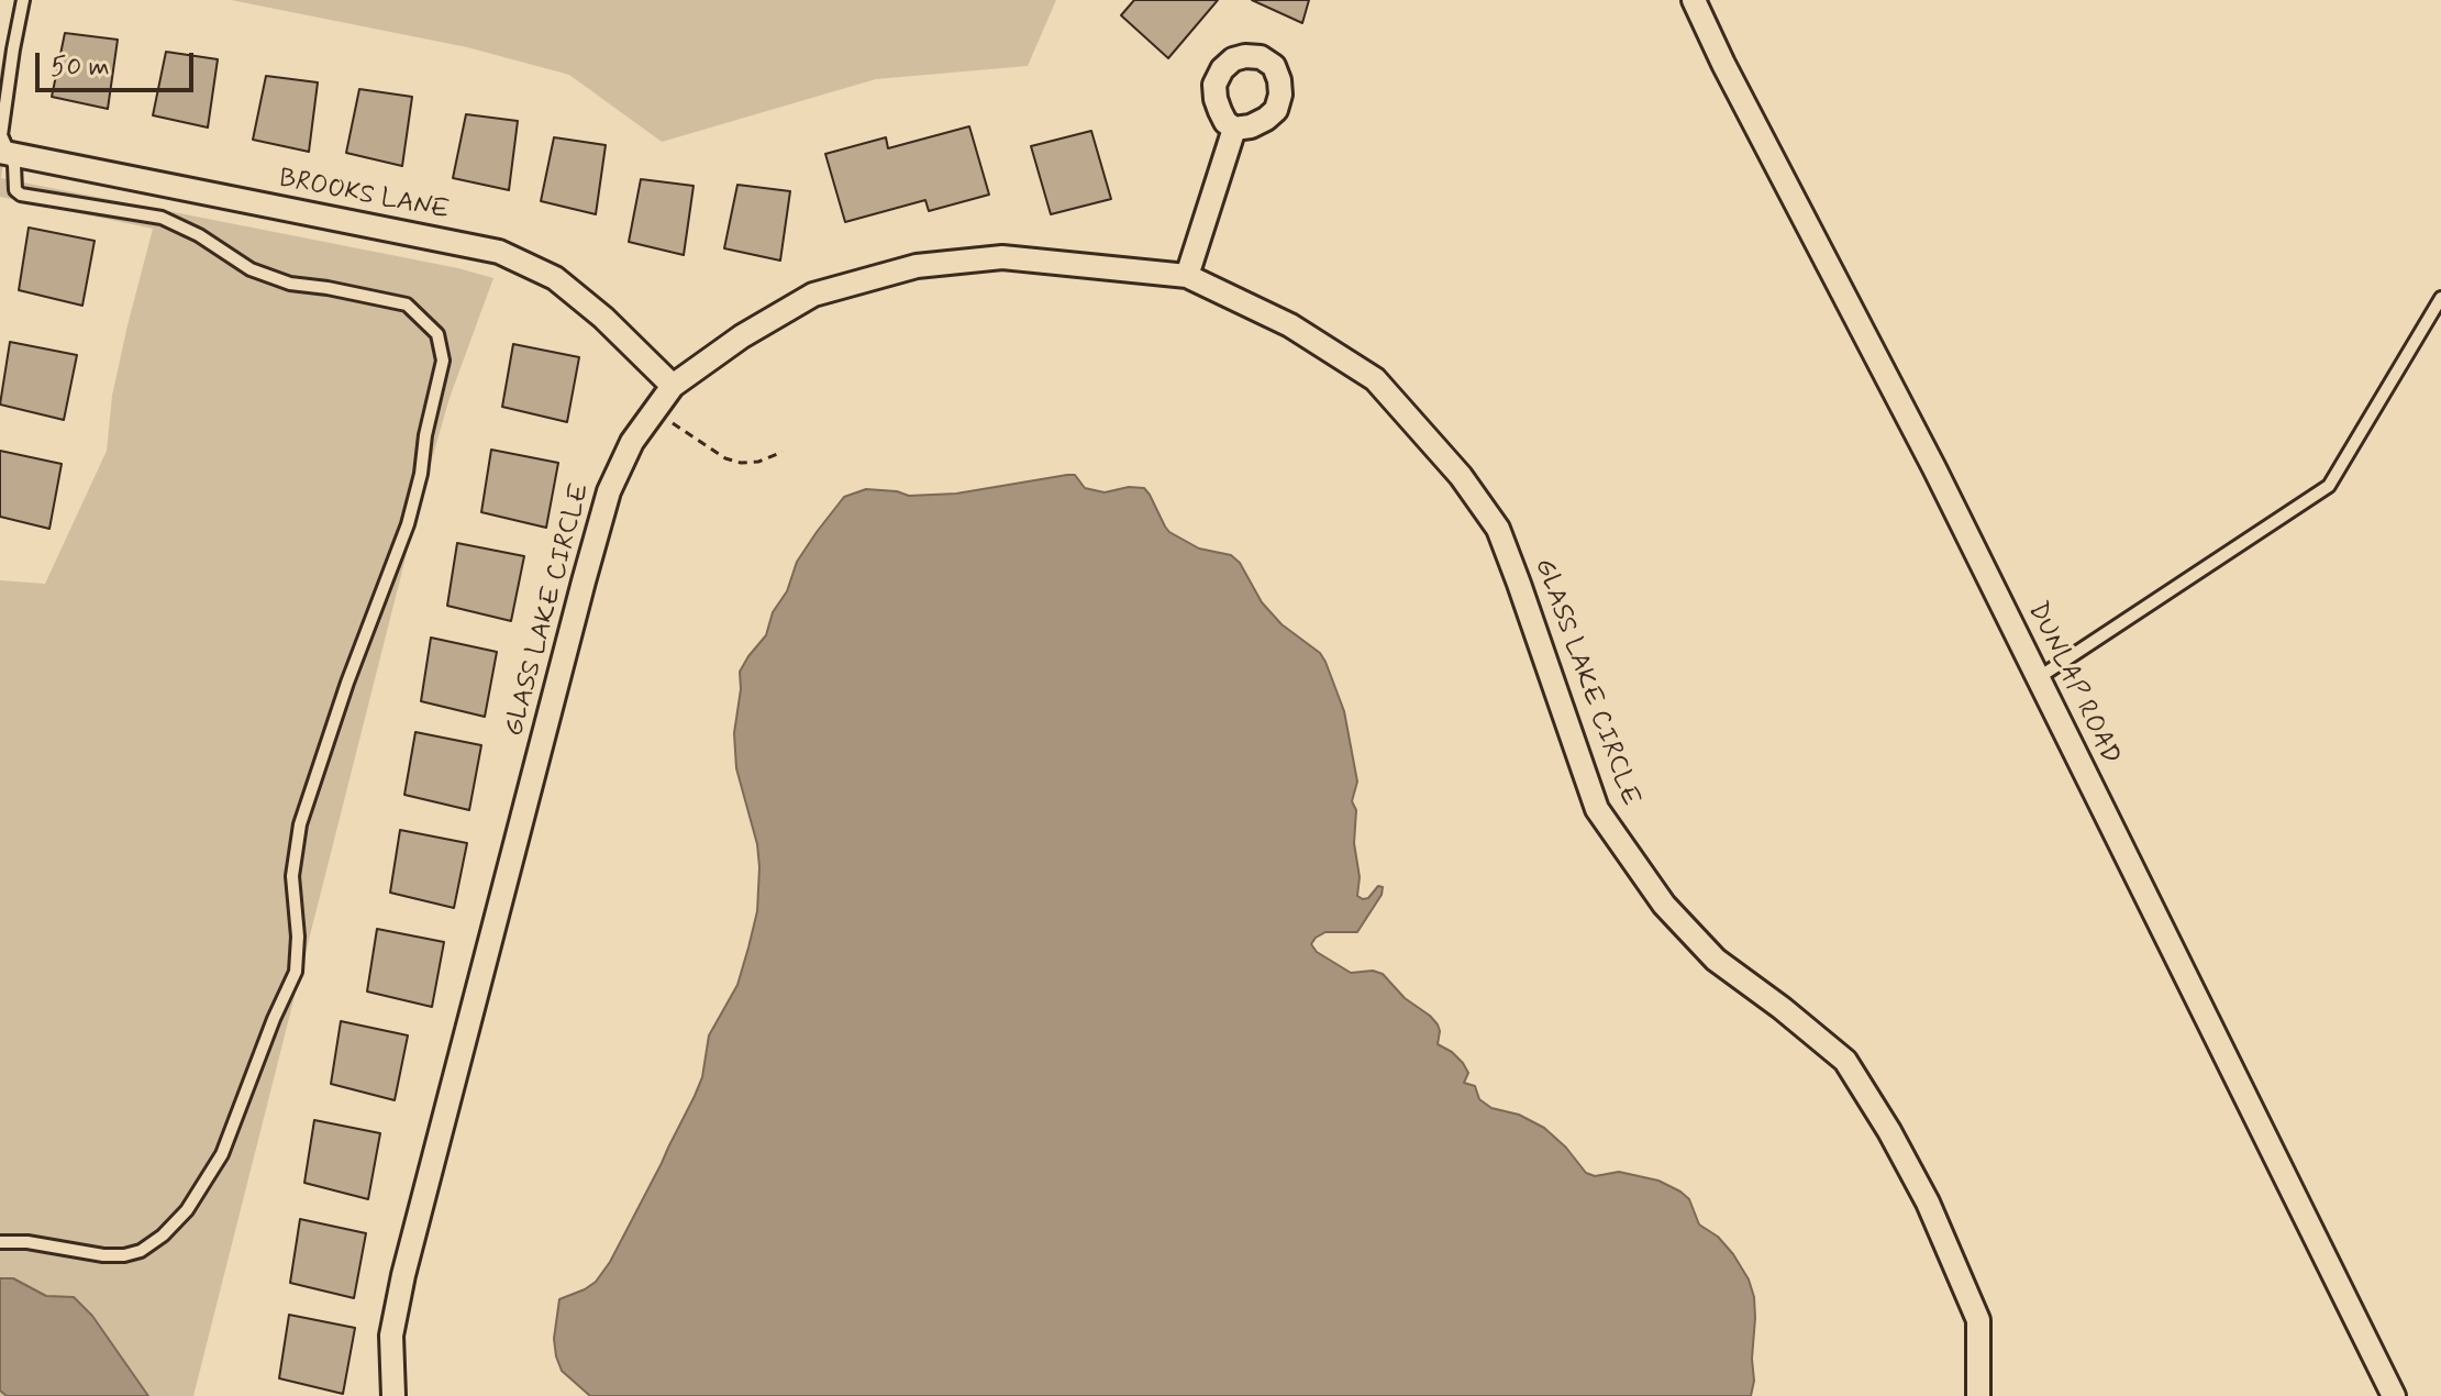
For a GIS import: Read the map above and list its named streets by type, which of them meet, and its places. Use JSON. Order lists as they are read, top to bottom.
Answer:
{
  "streets": {
    "street": ["BROOKS LANE", "GLASS LAKE CIRCLE", "DUNLAP ROAD"]
  },
  "crossings": [
    ["BROOKS LANE", "GLASS LAKE CIRCLE"]
  ],
  "scale_bar": "50 m"
}
